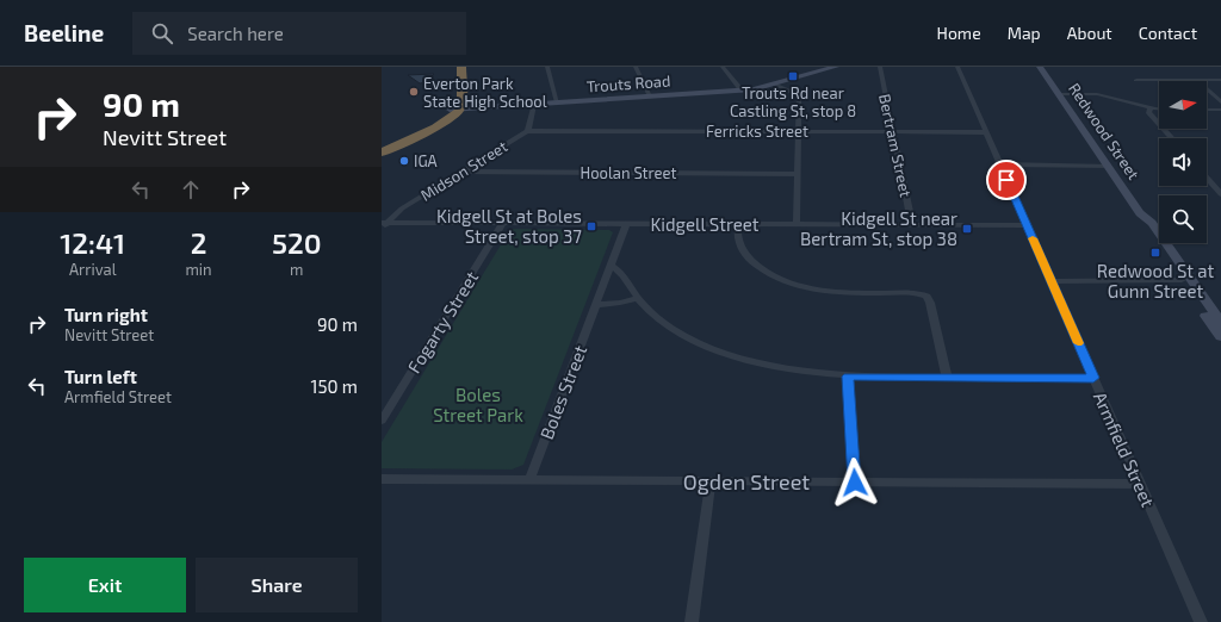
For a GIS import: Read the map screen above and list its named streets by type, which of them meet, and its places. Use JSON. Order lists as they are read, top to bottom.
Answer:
{
  "streets": {
    "street": [
      "Trouts Road",
      "Ferricks Street",
      "Redwood Street",
      "Bertram Street",
      "Midson Street",
      "Hoolan Street",
      "Kidgell Street",
      "Fogarty Street",
      "Boles Street",
      "Armfield Street",
      "Ogden Street"
    ]
  },
  "crossings": [
    ["Trouts Road", "Midson Street"],
    ["Ferricks Street", "Bertram Street"],
    ["Ferricks Street", "Midson Street"],
    ["Ferricks Street", "Armfield Street"],
    ["Bertram Street", "Kidgell Street"],
    ["Midson Street", "Hoolan Street"],
    ["Midson Street", "Kidgell Street"],
    ["Kidgell Street", "Fogarty Street"],
    ["Kidgell Street", "Boles Street"],
    ["Kidgell Street", "Armfield Street"],
    ["Boles Street", "Ogden Street"],
    ["Armfield Street", "Ogden Street"]
  ],
  "parks": ["Boles Street Park"],
  "places": {
    "transit": [
      "Trouts Rd near Castling St, stop 8",
      "Kidgell St at Boles Street, stop 37",
      "Kidgell St near Bertram St, stop 38",
      "Redwood St at Gunn Street"
    ],
    "other": ["Everton Park State High School", "IGA"]
  },
  "north": "right",
  "page": {
    "header": "Beeline",
    "search": "Search here",
    "nav": [
      "Home",
      "Map",
      "About",
      "Contact"
    ],
    "turn": ["90 m", "Nevitt Street"],
    "eta": [
      "12:41",
      "Arrival",
      "2",
      "min",
      "520",
      "m"
    ],
    "list": [
      {
        "name": "Turn right",
        "note": "Nevitt Street",
        "value": "90 m"
      },
      {
        "name": "Turn left",
        "note": "Armfield Street",
        "value": "150 m"
      }
    ],
    "buttons": ["Exit", "Share"]
  }
}
